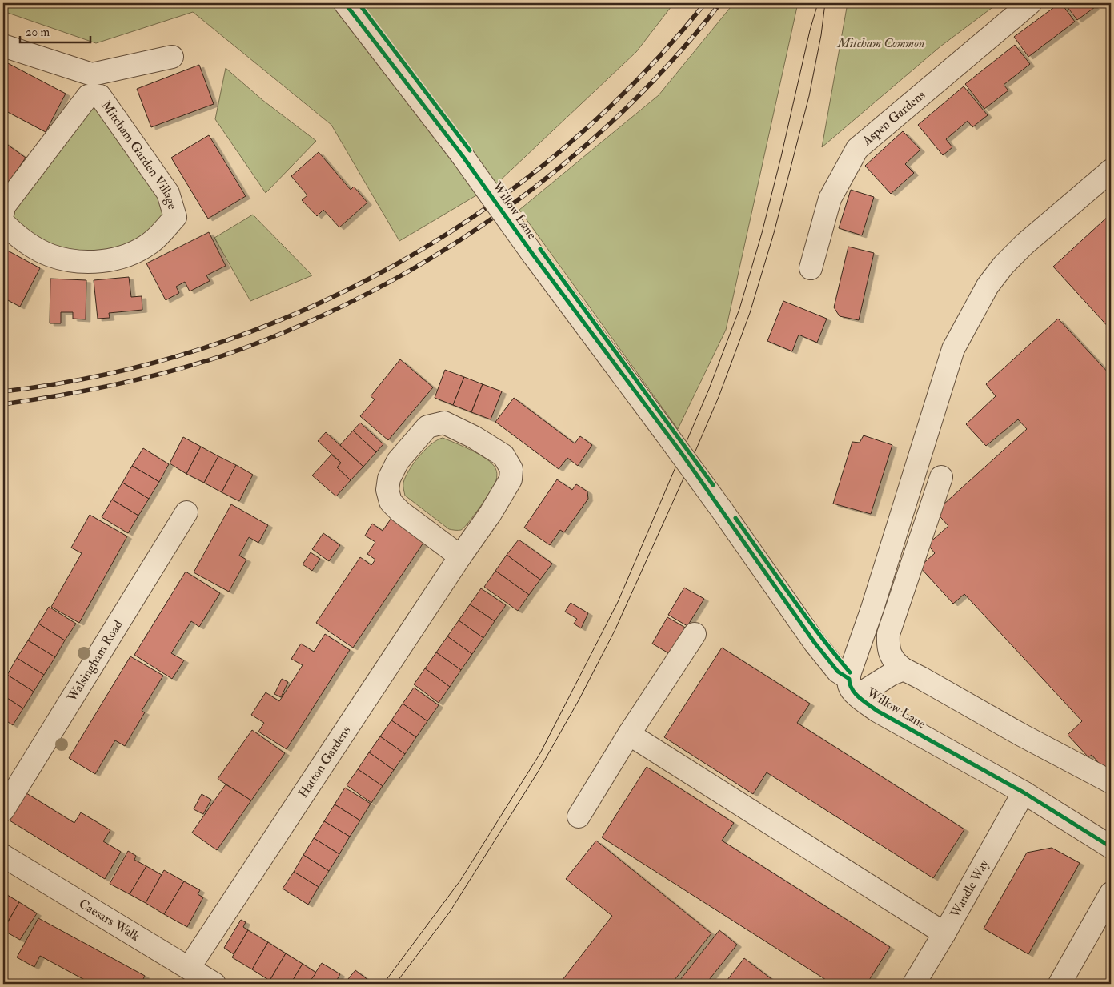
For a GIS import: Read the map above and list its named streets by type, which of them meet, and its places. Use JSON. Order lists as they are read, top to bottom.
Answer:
{
  "streets": {
    "street": [
      "Aspen Gardens",
      "Mitcham Garden Village",
      "Willow Lane",
      "Walsingham Road",
      "Hatton Gardens",
      "Wandle Way",
      "Caesars Walk"
    ]
  },
  "crossings": [
    ["Willow Lane", "Wandle Way"],
    ["Hatton Gardens", "Caesars Walk"]
  ],
  "parks": ["Mitcham Common"],
  "scale_bar": "20 m"
}
